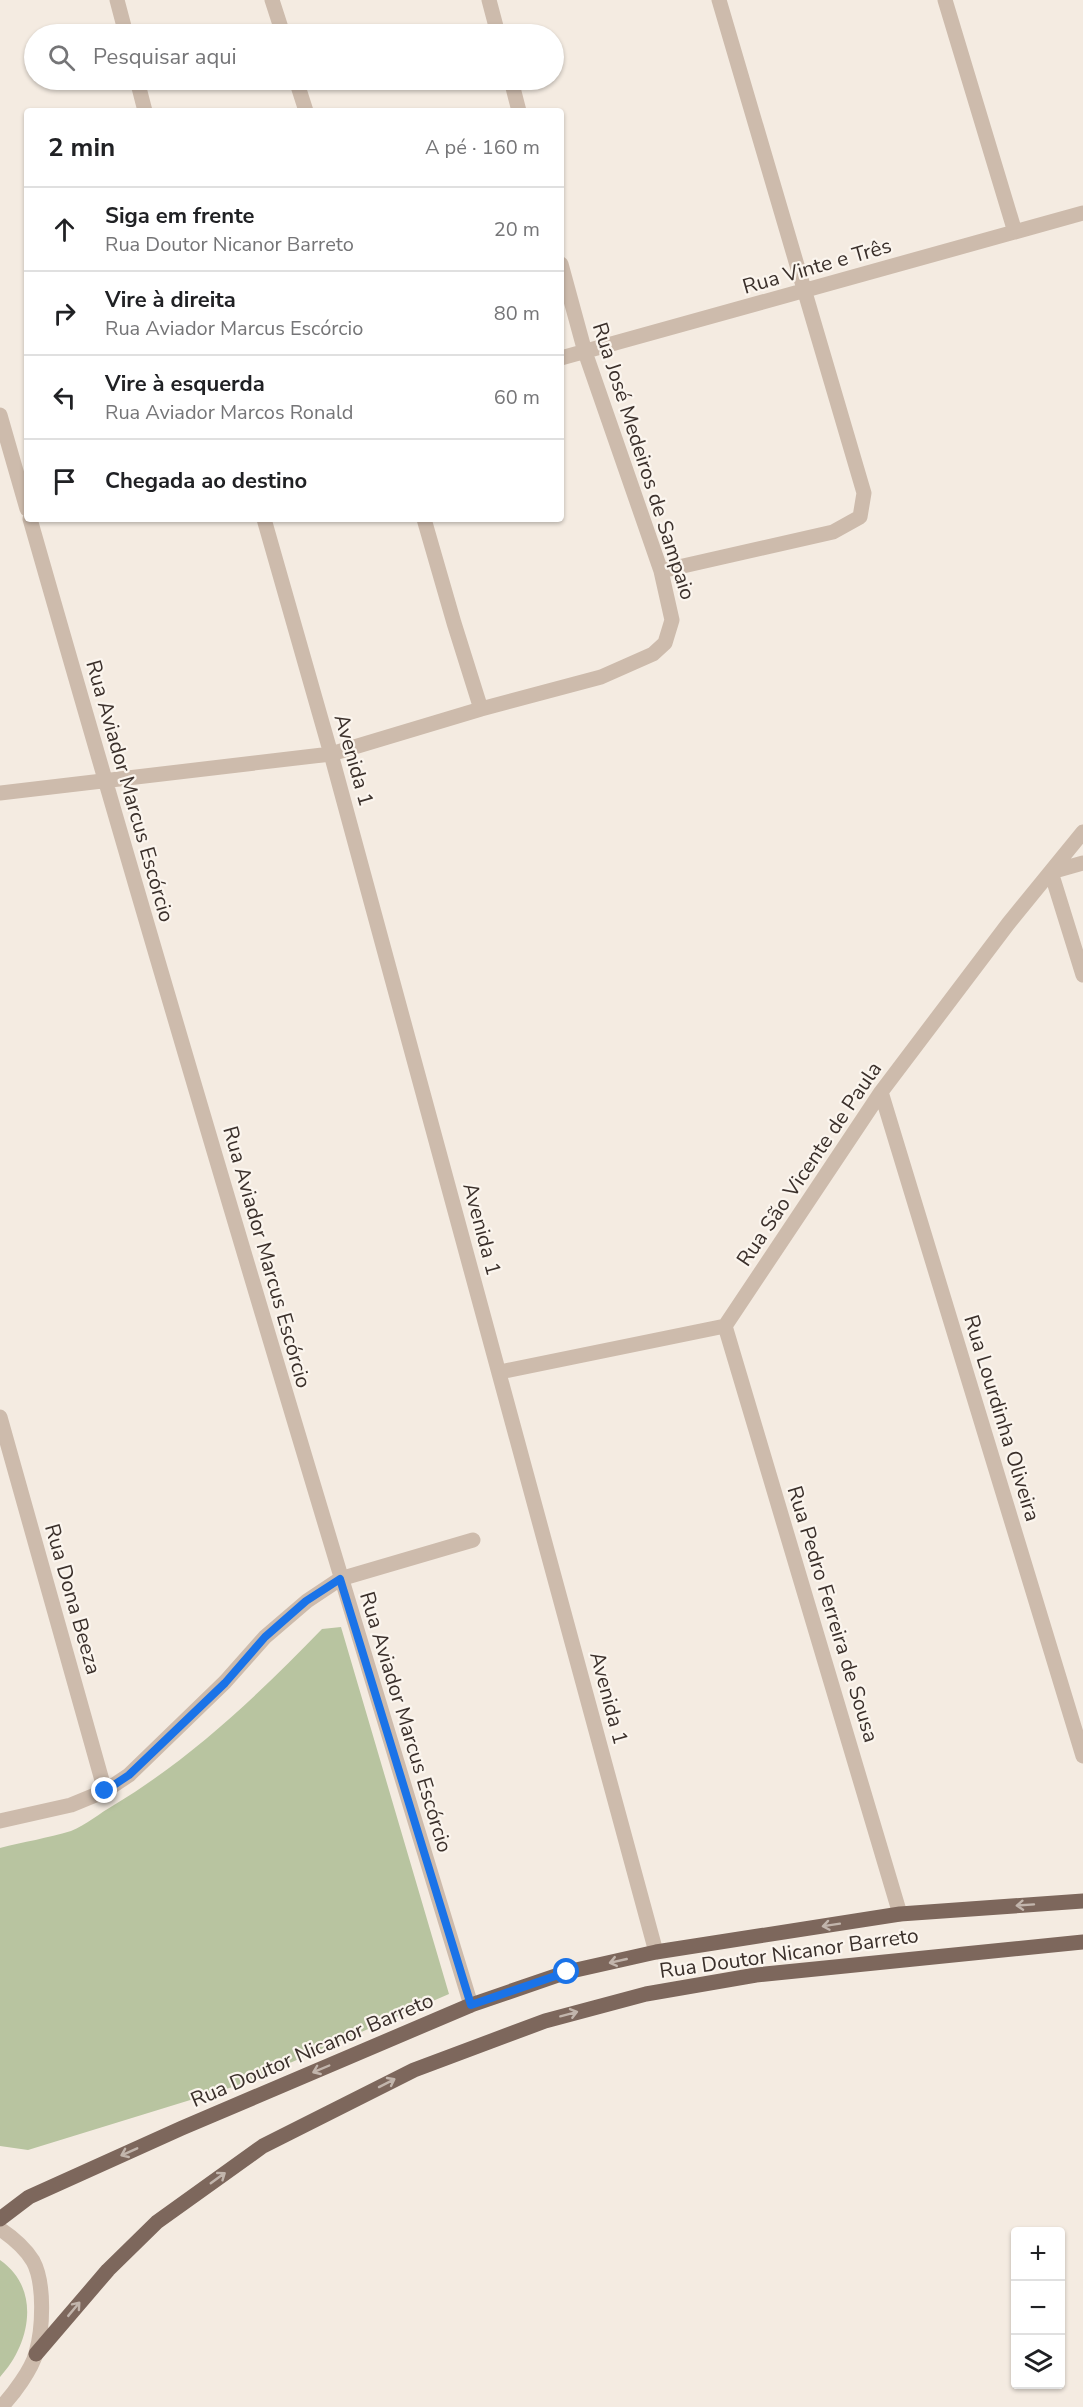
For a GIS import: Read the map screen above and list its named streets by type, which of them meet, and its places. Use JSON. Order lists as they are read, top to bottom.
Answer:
{
  "streets": {
    "main road": ["Rua Doutor Nicanor Barreto"],
    "street": [
      "Rua Vinte e Três",
      "Rua José Medeiros de Sampaio",
      "Avenida 1",
      "Rua Aviador Marcus Escórcio",
      "Rua São Vicente de Paula",
      "Rua Lourdinha Oliveira",
      "Rua Dona Beeza",
      "Rua Pedro Ferreira de Sousa"
    ]
  },
  "crossings": [
    ["Rua Vinte e Três", "Rua José Medeiros de Sampaio"],
    ["Rua José Medeiros de Sampaio", "Avenida 1"],
    ["Rua José Medeiros de Sampaio", "Rua Aviador Marcus Escórcio"],
    ["Avenida 1", "Rua Doutor Nicanor Barreto"],
    ["Rua Aviador Marcus Escórcio", "Rua Doutor Nicanor Barreto"],
    ["Rua São Vicente de Paula", "Rua Lourdinha Oliveira"],
    ["Rua São Vicente de Paula", "Rua Pedro Ferreira de Sousa"],
    ["Rua Pedro Ferreira de Sousa", "Rua Doutor Nicanor Barreto"]
  ],
  "page": {
    "search": "Pesquisar aqui",
    "heading": ["2 min", "A pé · 160 m"],
    "list": [
      ["Siga em frente", "Rua Doutor Nicanor Barreto", "20 m"],
      ["Vire à direita", "Rua Aviador Marcus Escórcio", "80 m"],
      ["Vire à esquerda", "Rua Aviador Marcos Ronald", "60 m"],
      "Chegada ao destino"
    ],
    "map_buttons": ["+", "−"]
  }
}
